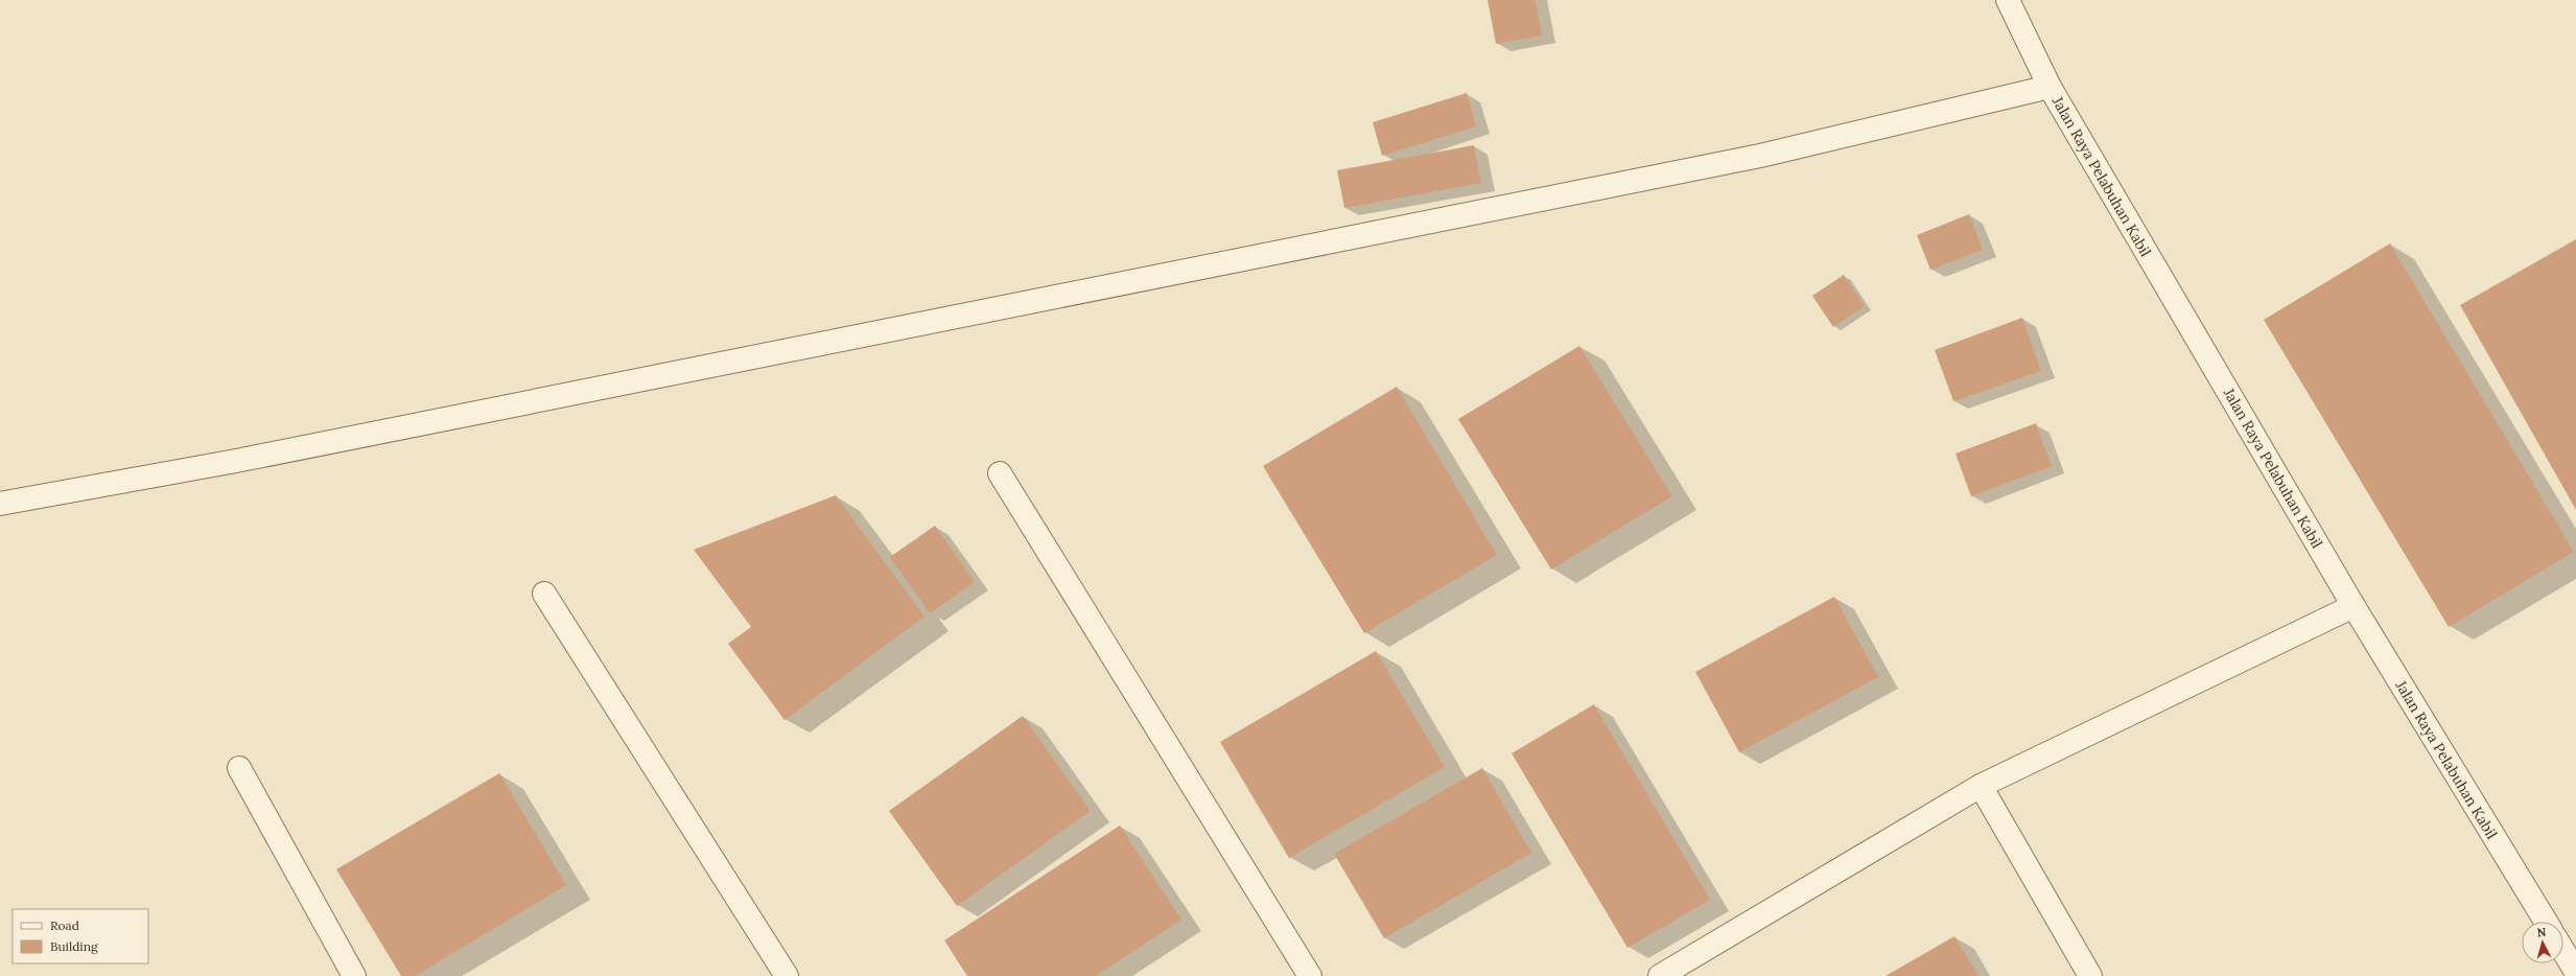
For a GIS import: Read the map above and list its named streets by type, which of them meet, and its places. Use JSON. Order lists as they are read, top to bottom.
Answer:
{
  "streets": {
    "street": ["Jalan Raya Pelabuhan Kabil"]
  },
  "legend": ["Road", "Building"],
  "north": "top"
}
